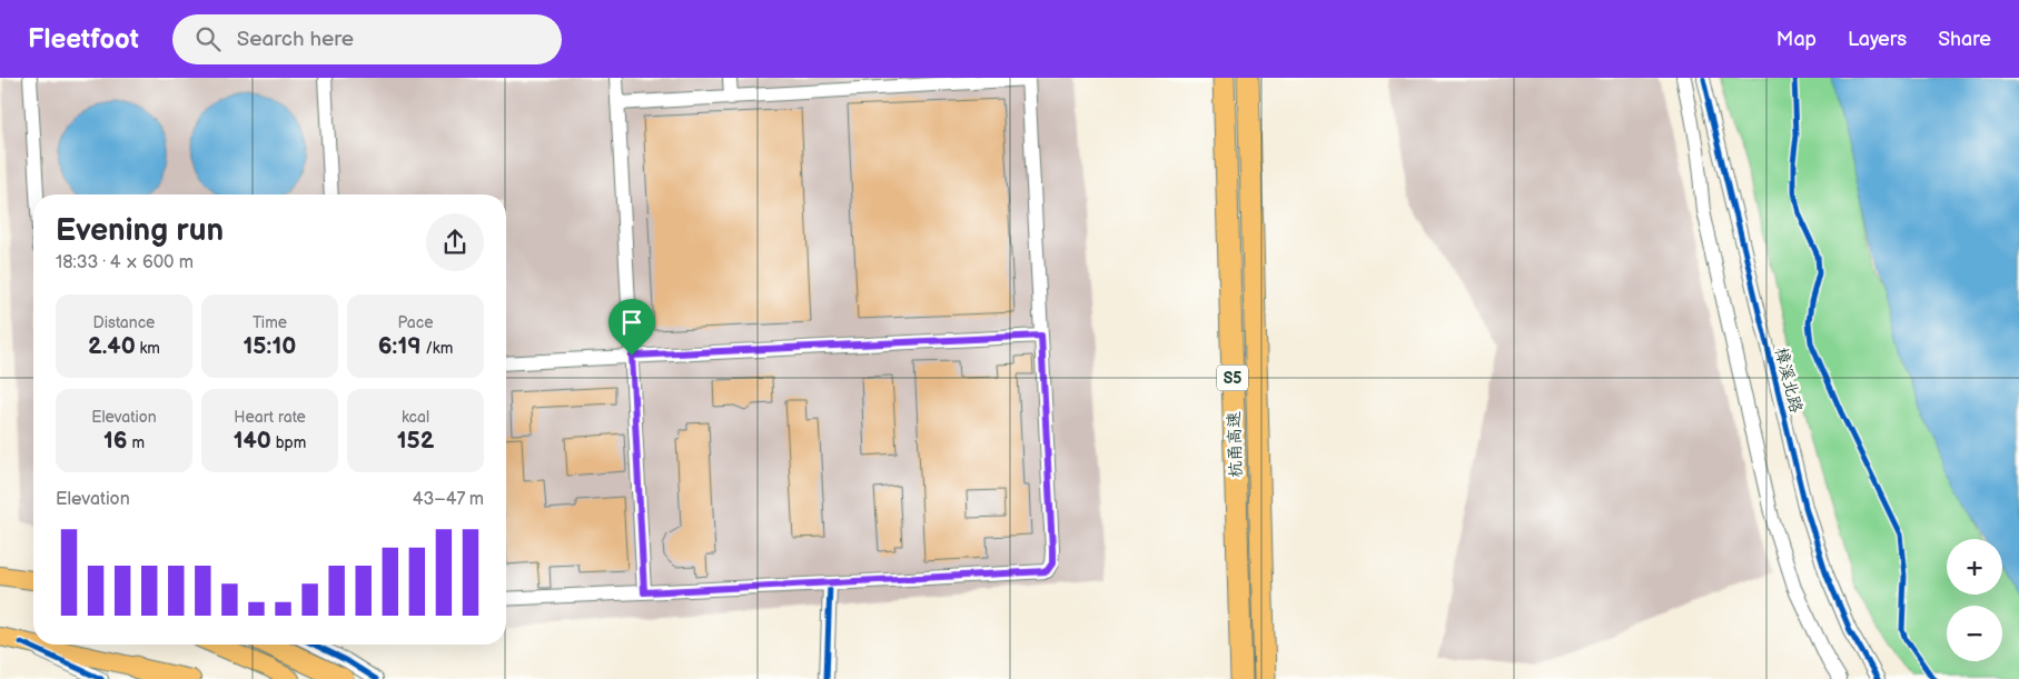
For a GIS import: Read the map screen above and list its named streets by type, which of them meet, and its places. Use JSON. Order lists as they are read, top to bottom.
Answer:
{
  "streets": {
    "highway": ["S5", "杭甬高速"],
    "street": ["樟溪北路"]
  },
  "page": {
    "header": "Fleetfoot",
    "search": "Search here",
    "nav": ["Map", "Layers", "Share"],
    "heading": ["Evening run", "18:33 · 4 × 600 m"],
    "stats": [
      ["Distance", "2.40 km"],
      ["Time", "15:10"],
      ["Pace", "6:19 /km"],
      ["Elevation", "16 m"],
      ["Heart rate", "140 bpm"],
      ["kcal", "152"]
    ],
    "chart": ["Elevation", "43–47 m"],
    "map_buttons": ["+", "−"]
  }
}
